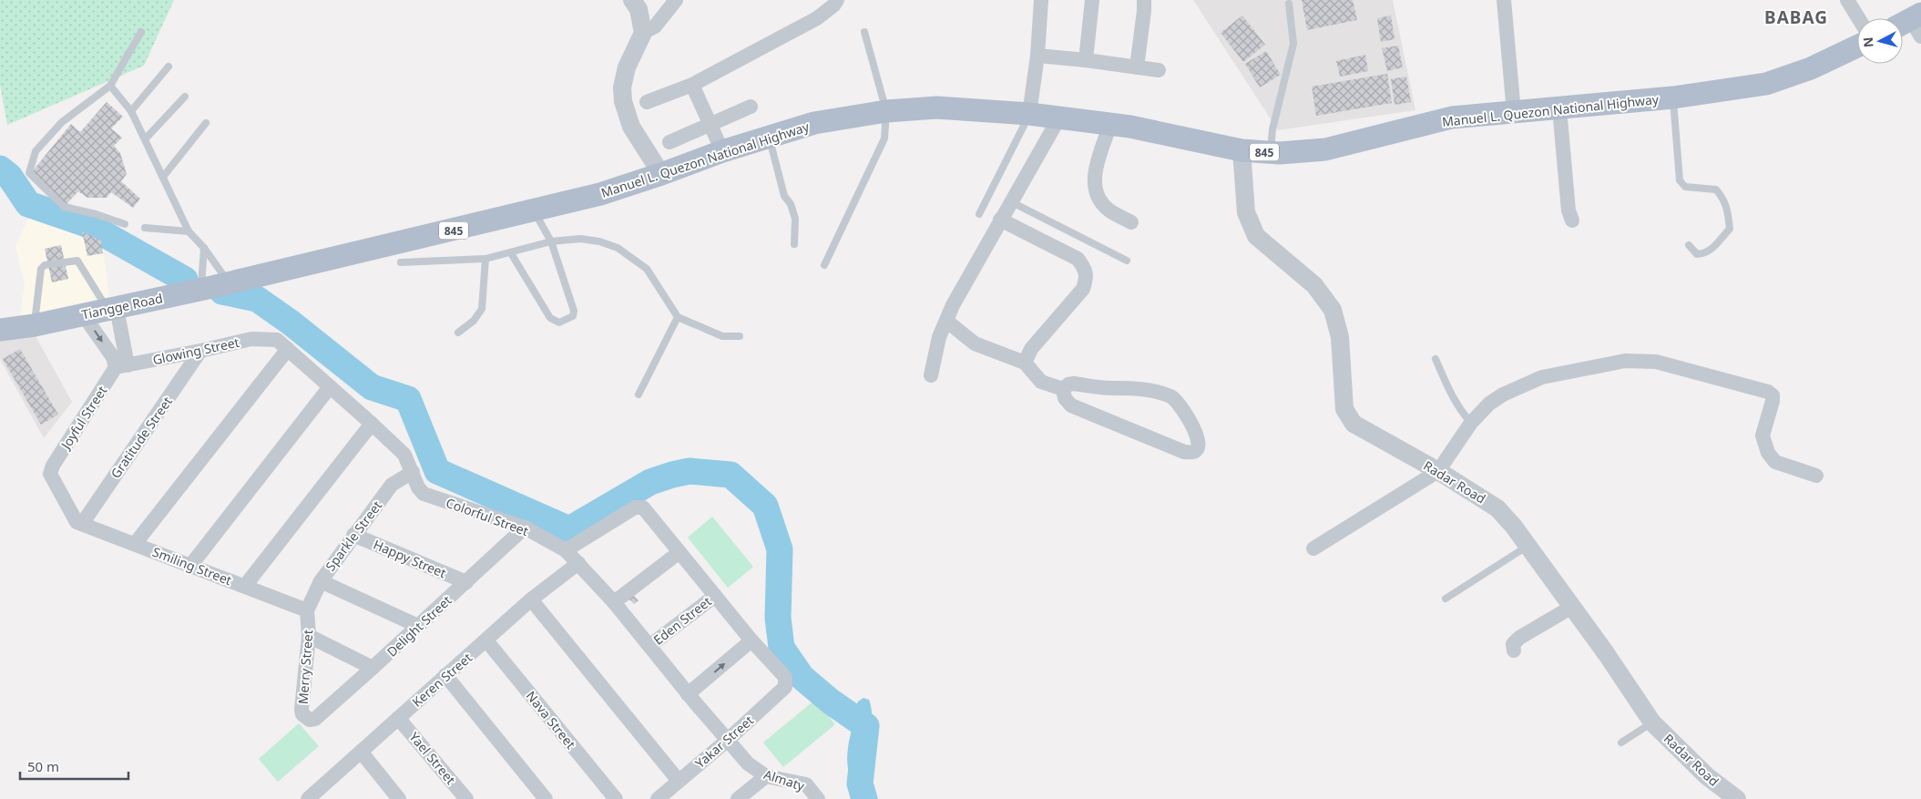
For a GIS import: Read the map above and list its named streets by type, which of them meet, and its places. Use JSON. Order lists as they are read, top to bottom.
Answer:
{
  "streets": {
    "main road": ["Manuel L. Quezon National Highway", "845", "Tiangge Road"],
    "street": [
      "Glowing Street",
      "Joyful Street",
      "Gratitude Street",
      "Radar Road",
      "Colorful Street",
      "Sparkle Street",
      "Happy Street",
      "Smiling Street",
      "Eden Street",
      "Delight Street",
      "Merry Street",
      "Keren Street",
      "Nava Street",
      "Yakar Street",
      "Yael Street",
      "Almaty"
    ]
  },
  "crossings": [
    ["Manuel L. Quezon National Highway", "Tiangge Road"],
    ["Manuel L. Quezon National Highway", "Radar Road"],
    ["Glowing Street", "Joyful Street"],
    ["Glowing Street", "Gratitude Street"],
    ["Glowing Street", "Colorful Street"],
    ["Joyful Street", "Gratitude Street"],
    ["Joyful Street", "Smiling Street"],
    ["Gratitude Street", "Smiling Street"],
    ["Colorful Street", "Sparkle Street"],
    ["Colorful Street", "Eden Street"],
    ["Colorful Street", "Delight Street"],
    ["Colorful Street", "Keren Street"],
    ["Colorful Street", "Yakar Street"],
    ["Colorful Street", "Almaty"],
    ["Sparkle Street", "Happy Street"],
    ["Sparkle Street", "Smiling Street"],
    ["Sparkle Street", "Merry Street"],
    ["Happy Street", "Delight Street"],
    ["Smiling Street", "Merry Street"],
    ["Delight Street", "Merry Street"],
    ["Keren Street", "Nava Street"],
    ["Keren Street", "Yael Street"]
  ],
  "districts": ["BABAG"],
  "scale_bar": "50 m",
  "north": "left"
}
